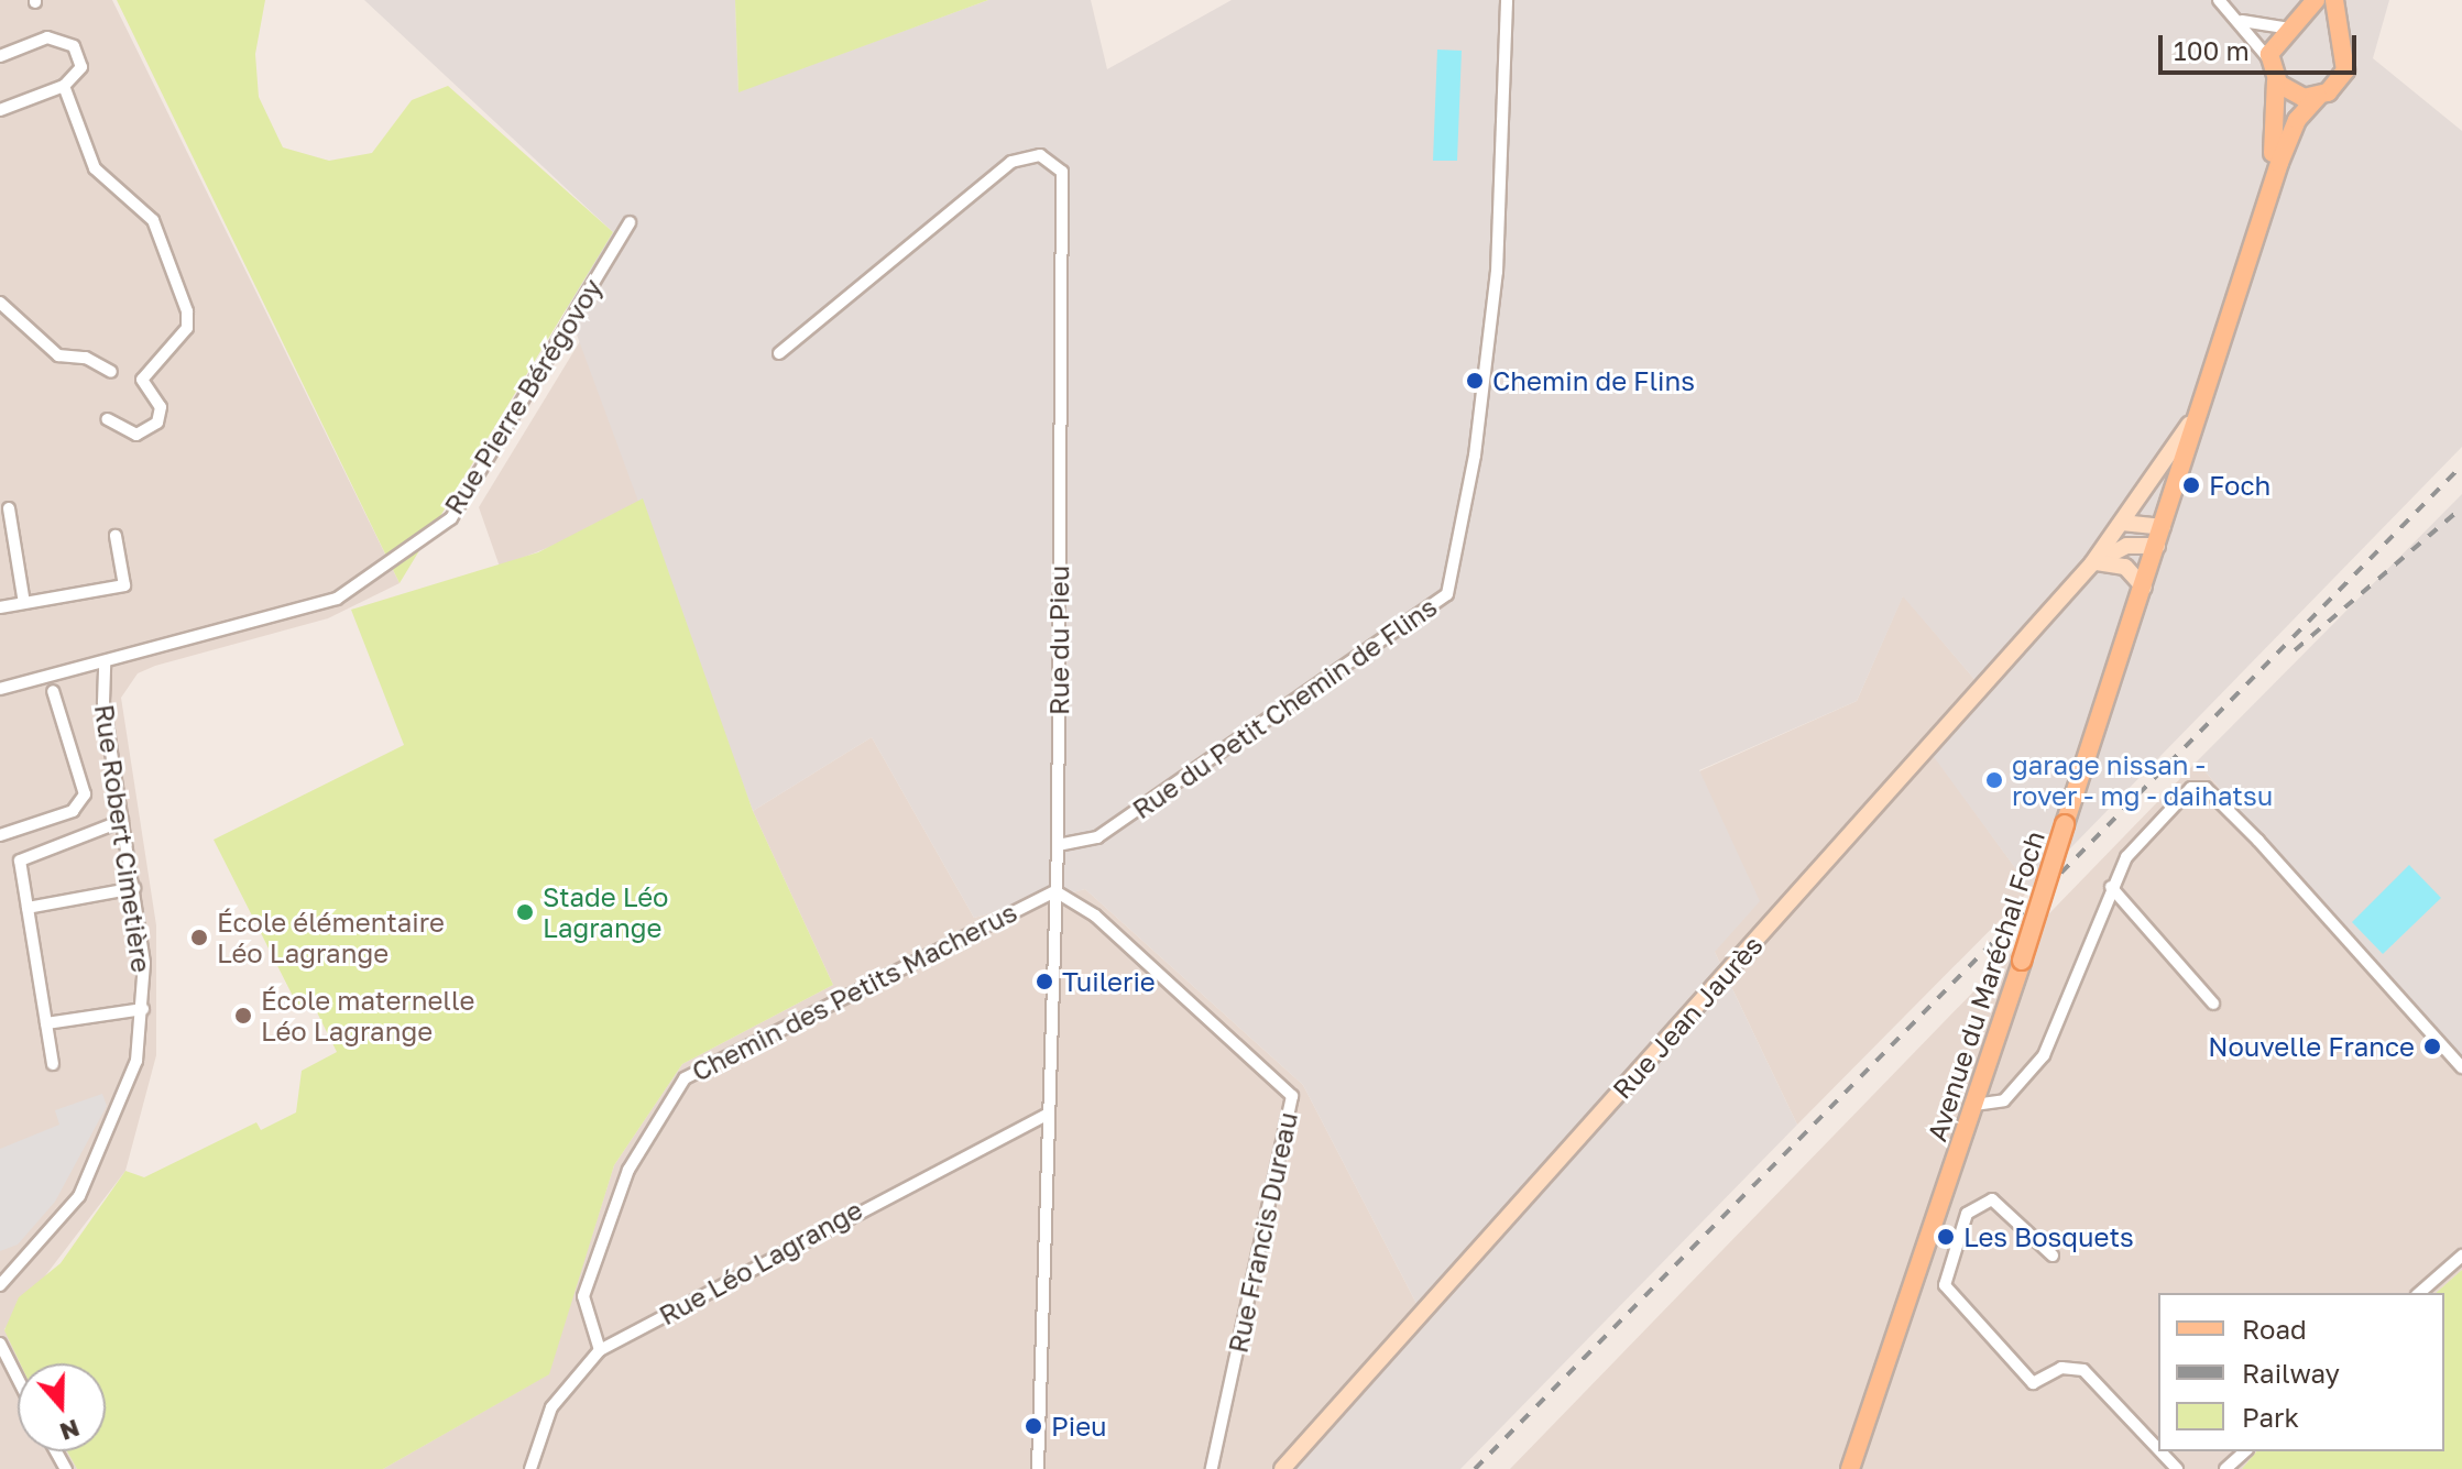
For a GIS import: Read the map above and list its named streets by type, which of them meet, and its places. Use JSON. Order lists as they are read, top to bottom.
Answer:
{
  "streets": {
    "main road": ["Avenue du Maréchal Foch", "Rue Jean Jaurès"],
    "street": [
      "Rue Pierre Bérégovoy",
      "Rue du Pieu",
      "Rue du Petit Chemin de Flins",
      "Rue Robert Cimetière",
      "Chemin des Petits Macherus",
      "Rue Francis Dureau",
      "Rue Léo Lagrange"
    ]
  },
  "crossings": [
    ["Rue Pierre Bérégovoy", "Rue Robert Cimetière"],
    ["Rue du Pieu", "Rue du Petit Chemin de Flins"],
    ["Rue du Pieu", "Chemin des Petits Macherus"],
    ["Rue du Pieu", "Rue Francis Dureau"],
    ["Rue du Pieu", "Rue Léo Lagrange"],
    ["Avenue du Maréchal Foch", "Rue Jean Jaurès"],
    ["Chemin des Petits Macherus", "Rue Francis Dureau"],
    ["Chemin des Petits Macherus", "Rue Léo Lagrange"]
  ],
  "places": [
    "Chemin de Flins",
    "Foch",
    "garage nissan - rover - mg - daihatsu",
    "Stade Léo Lagrange",
    "École élémentaire Léo Lagrange",
    "Tuilerie",
    "École maternelle Léo Lagrange",
    "Nouvelle France",
    "Les Bosquets",
    "Pieu"
  ],
  "legend": ["Road", "Railway", "Park"],
  "scale_bar": "100 m",
  "north": "bottom"
}
